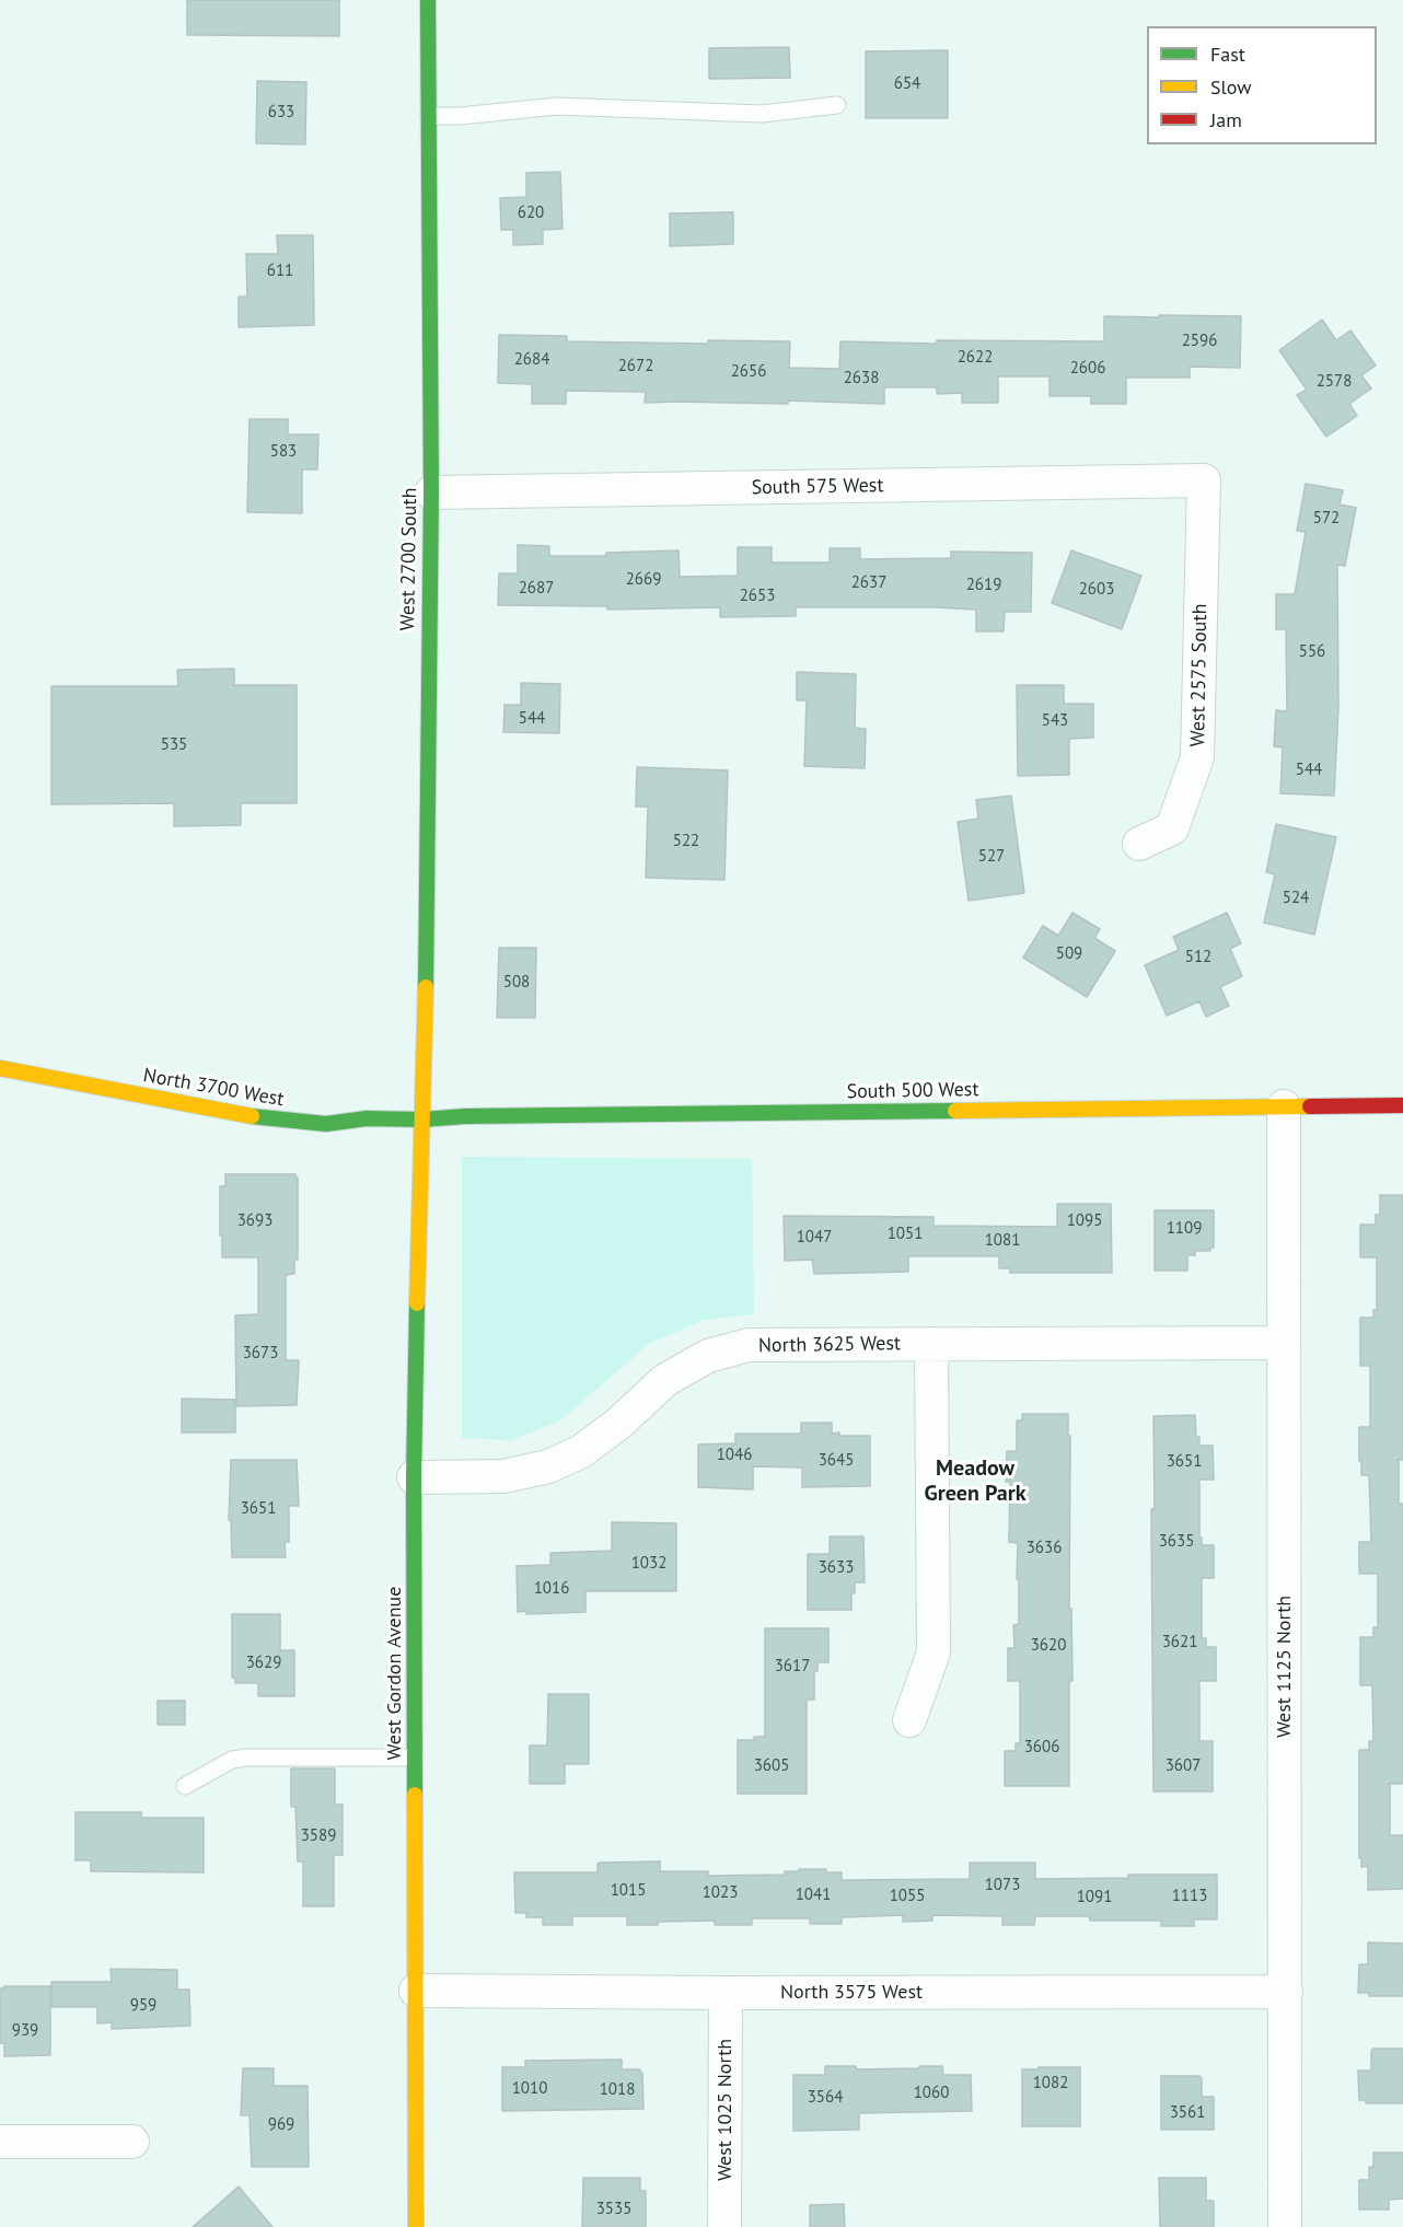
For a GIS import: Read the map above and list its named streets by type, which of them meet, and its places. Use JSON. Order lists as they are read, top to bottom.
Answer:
{
  "streets": {
    "main road": [
      "West 2700 South",
      "North 3700 West",
      "South 500 West",
      "West Gordon Avenue"
    ],
    "street": [
      "South 575 West",
      "West 2575 South",
      "North 3625 West",
      "West 1125 North",
      "North 3575 West",
      "West 1025 North"
    ]
  },
  "crossings": [
    ["South 575 West", "West 2700 South"],
    ["South 575 West", "West 2575 South"],
    ["West 2700 South", "North 3700 West"],
    ["West 2700 South", "South 500 West"],
    ["West 2700 South", "West Gordon Avenue"],
    ["North 3700 West", "South 500 West"],
    ["North 3700 West", "West Gordon Avenue"],
    ["South 500 West", "West 1125 North"],
    ["South 500 West", "West Gordon Avenue"],
    ["North 3625 West", "West 1125 North"],
    ["North 3625 West", "West Gordon Avenue"],
    ["West 1125 North", "North 3575 West"],
    ["West Gordon Avenue", "North 3575 West"],
    ["North 3575 West", "West 1025 North"]
  ],
  "districts": ["Meadow Green Park"],
  "house_numbers": [
    "654",
    "633",
    "620",
    "611",
    "2596",
    "2622",
    "2684",
    "2672",
    "2606",
    "2656",
    "2638",
    "2578",
    "583",
    "572",
    "2669",
    "2637",
    "2619",
    "2687",
    "2603",
    "2653",
    "556",
    "544",
    "543",
    "535",
    "544",
    "522",
    "527",
    "524",
    "509",
    "512",
    "508",
    "3693",
    "1095",
    "1109",
    "1051",
    "1047",
    "1081",
    "3673",
    "1046",
    "3645",
    "3651",
    "3651",
    "3635",
    "3636",
    "1032",
    "3633",
    "1016",
    "3621",
    "3620",
    "3629",
    "3617",
    "3606",
    "3605",
    "3607",
    "3589",
    "1073",
    "1015",
    "1023",
    "1041",
    "1055",
    "1113",
    "1091",
    "959",
    "939",
    "1082",
    "1010",
    "1018",
    "1060",
    "3564",
    "3561",
    "969",
    "3535"
  ],
  "legend": ["Fast", "Slow", "Jam"]
}
